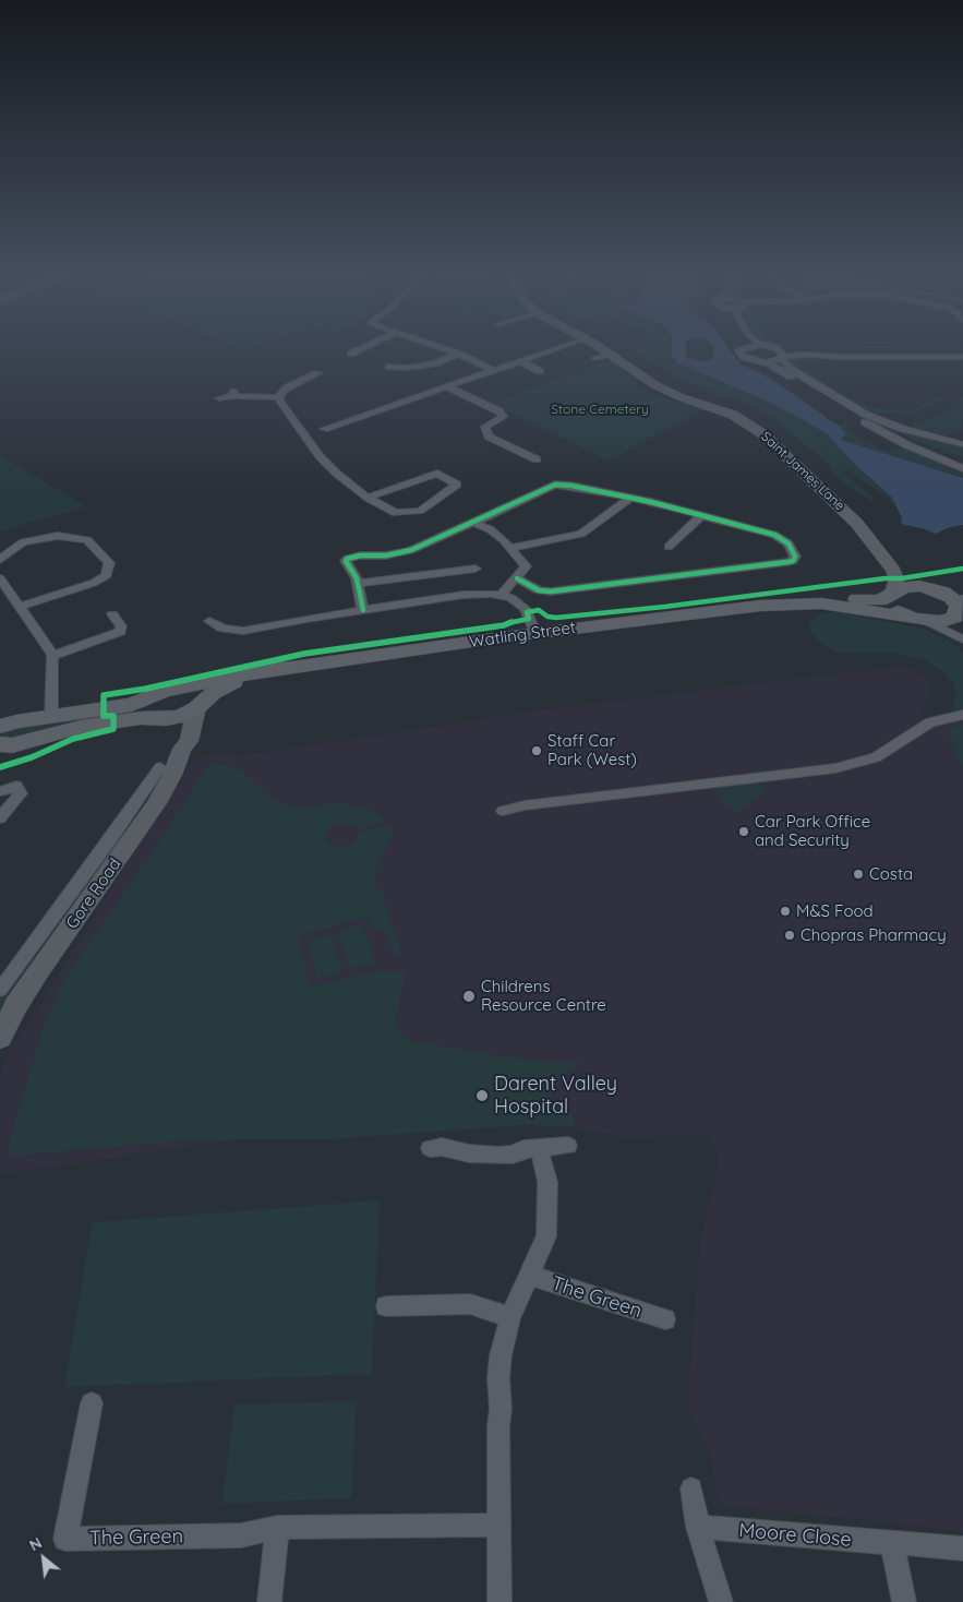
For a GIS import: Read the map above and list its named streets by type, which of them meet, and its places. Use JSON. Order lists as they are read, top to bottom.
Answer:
{
  "streets": {
    "main road": ["Watling Street"],
    "street": [
      "Saint James Lane",
      "Gore Road",
      "The Green",
      "Moore Close"
    ]
  },
  "crossings": [
    ["Saint James Lane", "Watling Street"],
    ["Watling Street", "Gore Road"]
  ],
  "parks": ["Stone Cemetery"],
  "places": [
    "Staff Car Park (West)",
    "Car Park Office and Security",
    "Costa",
    "M&S Food",
    "Chopras Pharmacy",
    "Childrens Resource Centre",
    "Darent Valley Hospital"
  ],
  "north": "top left"
}
